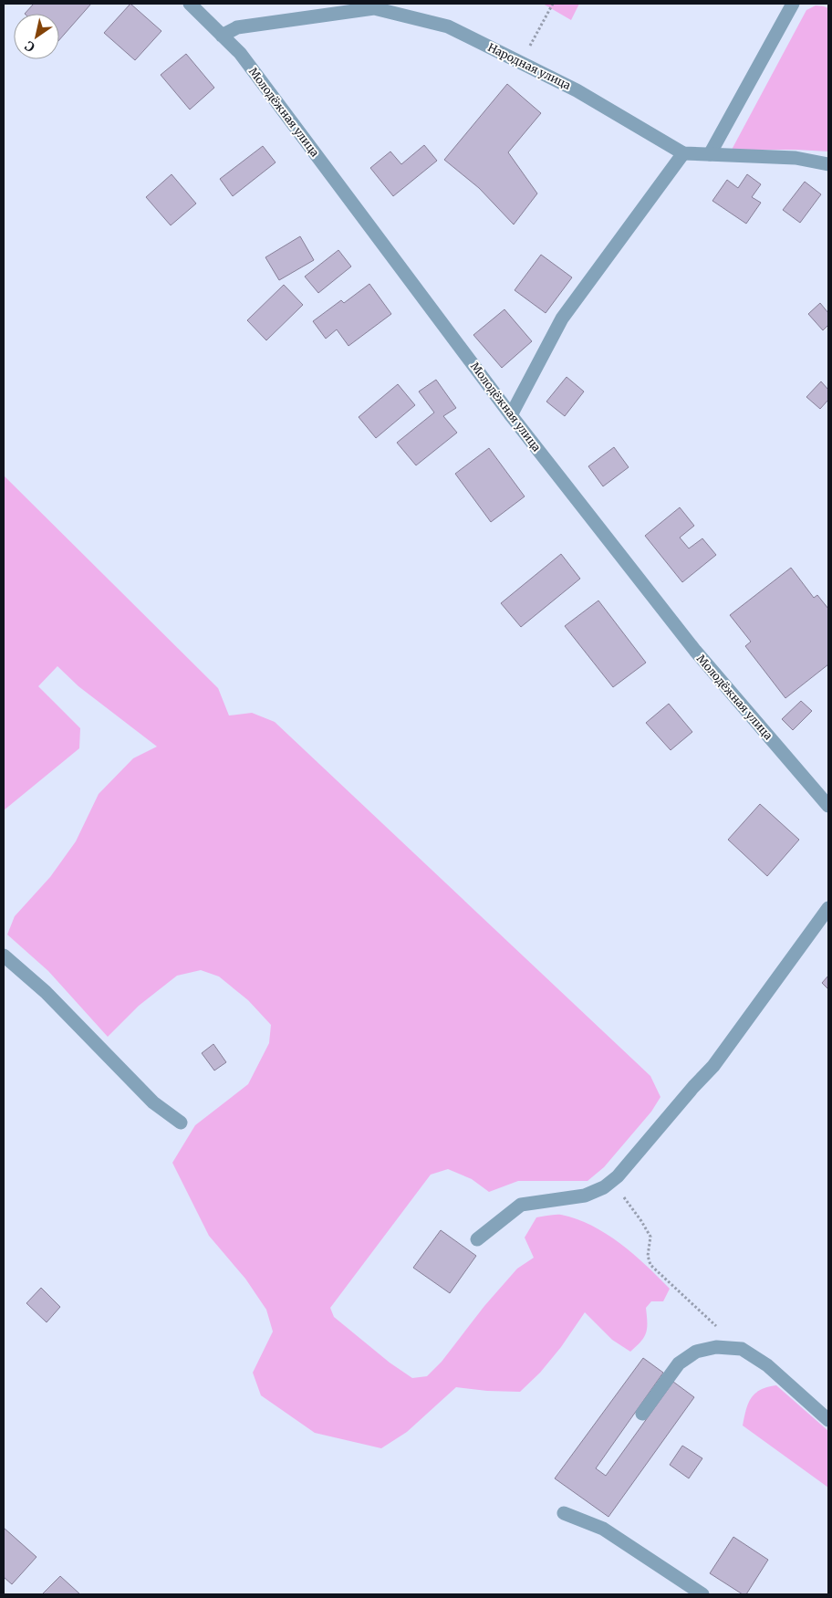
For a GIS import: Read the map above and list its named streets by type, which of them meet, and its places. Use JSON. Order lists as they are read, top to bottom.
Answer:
{
  "streets": {
    "street": ["Народная улица", "Молодёжная улица"]
  },
  "crossings": [
    ["Народная улица", "Молодёжная улица"]
  ],
  "north": "bottom left"
}
